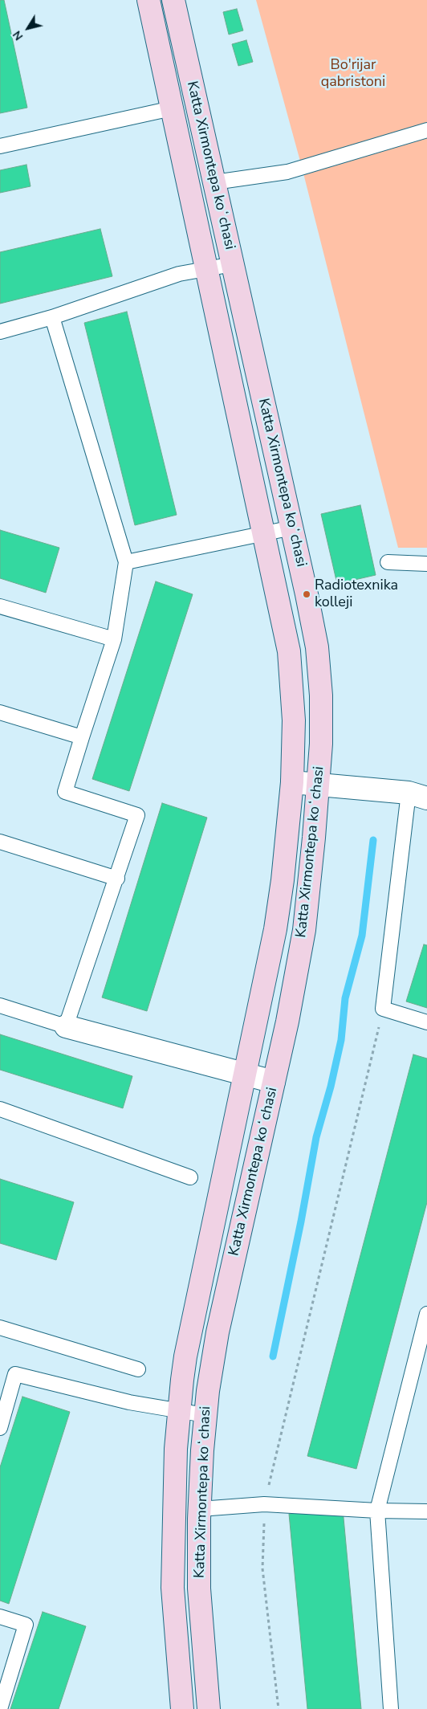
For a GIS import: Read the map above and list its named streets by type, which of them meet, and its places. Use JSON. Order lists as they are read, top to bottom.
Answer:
{
  "streets": {
    "main road": ["Katta Xirmontepa koʻchasi"]
  },
  "parks": ["Bo'rijar qabristoni"],
  "places": ["Radiotexnika kolleji"],
  "north": "bottom left"
}
